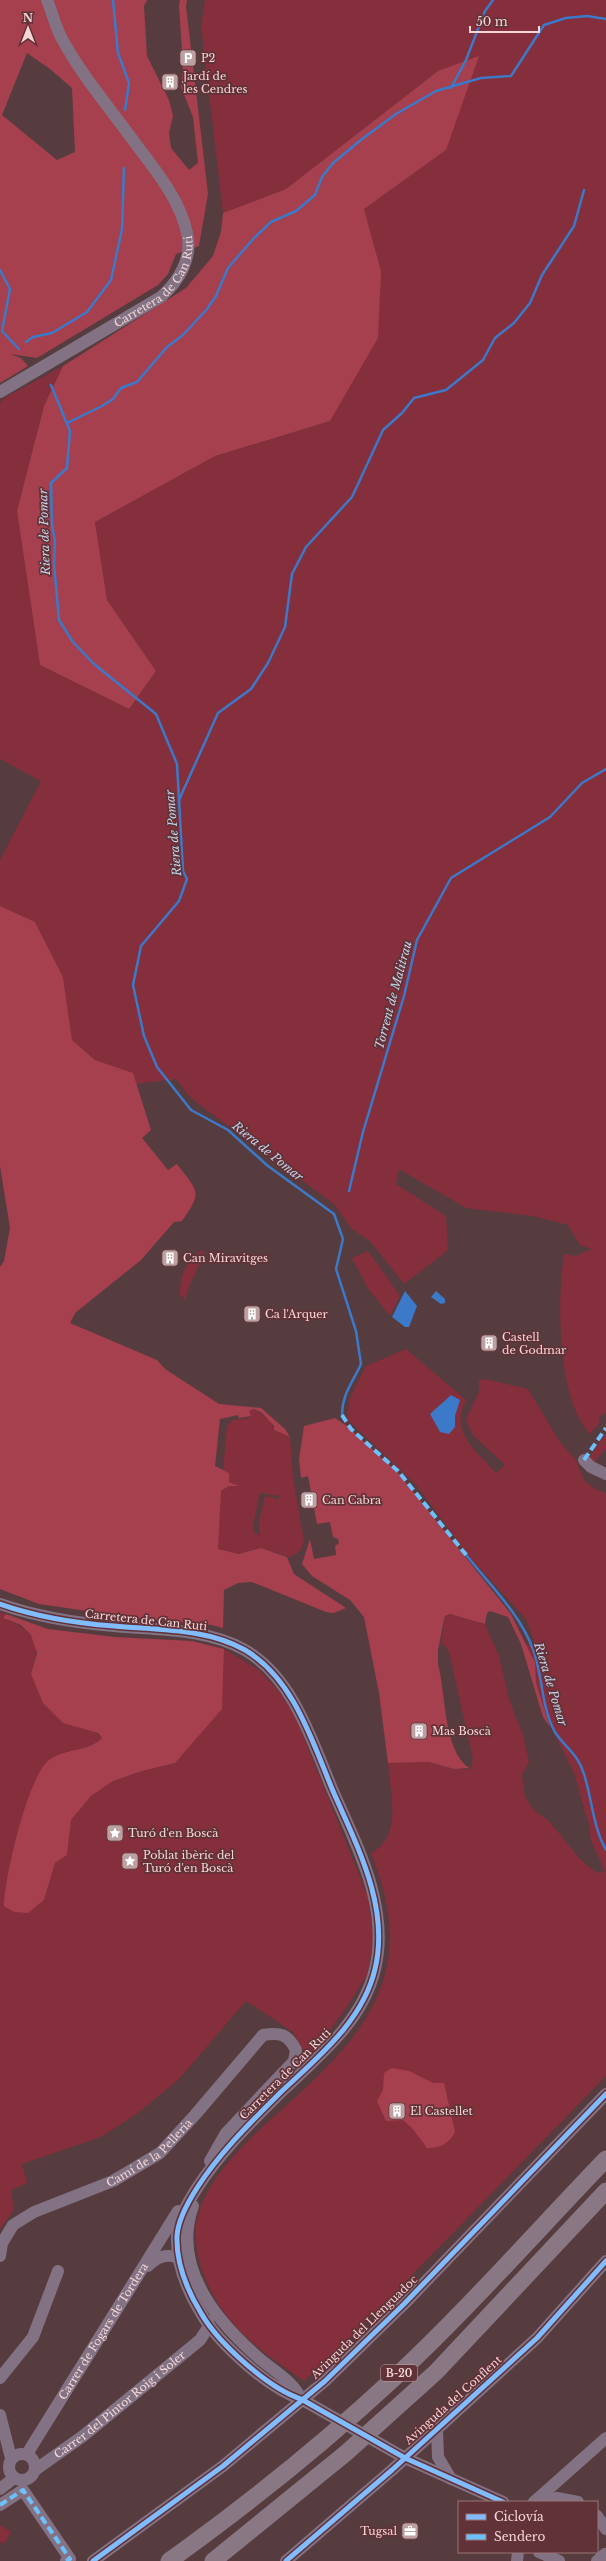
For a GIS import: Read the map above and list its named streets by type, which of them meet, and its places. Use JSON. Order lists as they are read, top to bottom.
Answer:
{
  "streets": {
    "highway": ["B-20"],
    "street": [
      "Carretera de Can Ruti",
      "Camí de la Pelleria",
      "Avinguda del Llenguadoc",
      "Carrer de Fogars de Tordera",
      "Avinguda del Conflent",
      "Carrer del Pintor Roig i Soler"
    ]
  },
  "crossings": [
    ["Carretera de Can Ruti", "Camí de la Pelleria"],
    ["Carretera de Can Ruti", "Avinguda del Llenguadoc"],
    ["Carretera de Can Ruti", "Carrer de Fogars de Tordera"],
    ["Carretera de Can Ruti", "Avinguda del Conflent"],
    ["Carretera de Can Ruti", "Carrer del Pintor Roig i Soler"],
    ["Carrer de Fogars de Tordera", "Carrer del Pintor Roig i Soler"]
  ],
  "water": ["Riera de Pomar", "Torrent de Malitrau"],
  "places": {
    "parking": ["P2"],
    "building": [
      "Jardí de les Cendres",
      "Can Miravitges",
      "Ca l'Arquer",
      "Castell de Godmar",
      "Can Cabra",
      "Mas Boscà",
      "El Castellet"
    ],
    "place": ["Turó d'en Boscà", "Poblat ibèric del Turó d'en Boscà"],
    "office": ["Tugsal"]
  },
  "legend": ["Ciclovía", "Sendero"],
  "scale_bar": "50 m",
  "north": "top"
}
